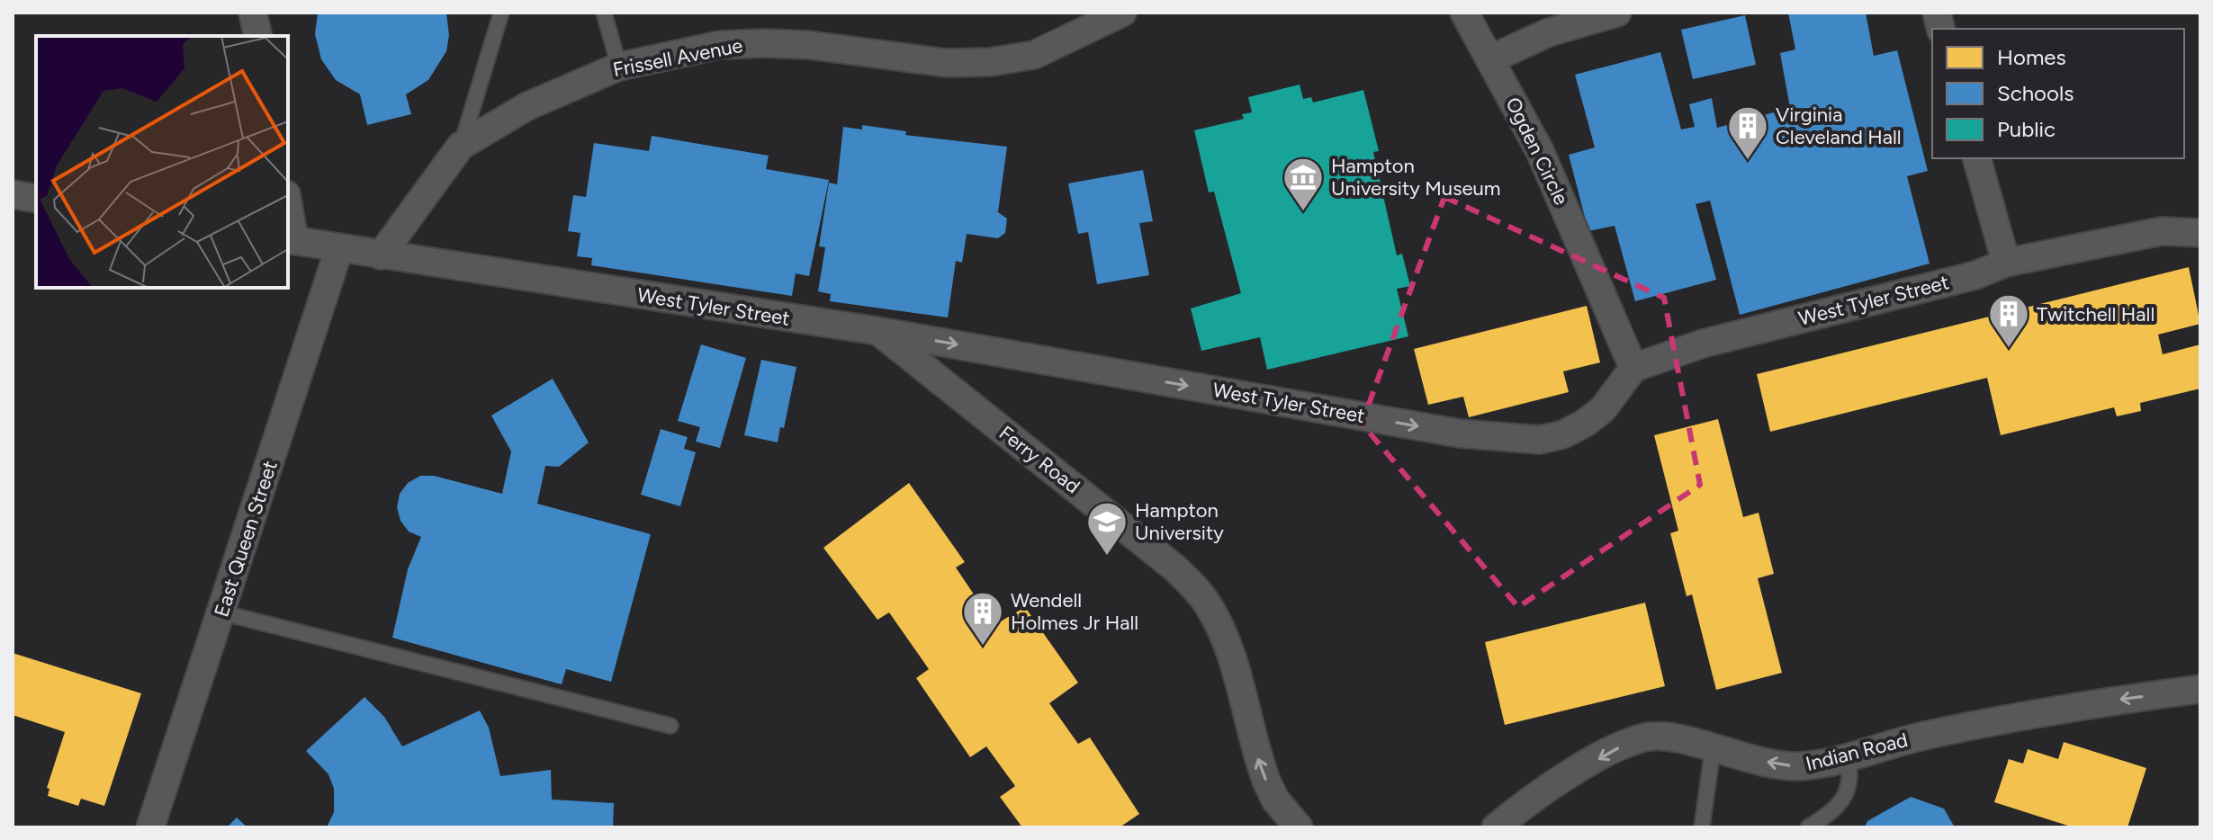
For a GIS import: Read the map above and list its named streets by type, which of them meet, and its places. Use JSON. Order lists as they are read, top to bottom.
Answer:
{
  "streets": {
    "street": [
      "Frissell Avenue",
      "Ogden Circle",
      "West Tyler Street",
      "Ferry Road",
      "East Queen Street",
      "Indian Road"
    ]
  },
  "crossings": [
    ["Frissell Avenue", "West Tyler Street"],
    ["Ogden Circle", "West Tyler Street"],
    ["West Tyler Street", "Ferry Road"],
    ["West Tyler Street", "East Queen Street"]
  ],
  "one_way": ["West Tyler Street", "Ferry Road", "Indian Road"],
  "places": {
    "building": ["Virginia Cleveland Hall", "Twitchell Hall", "Wendell Holmes Jr Hall"],
    "museum": ["Hampton University Museum"],
    "school or university": ["Hampton University"]
  },
  "legend": ["Homes", "Schools", "Public"]
}
